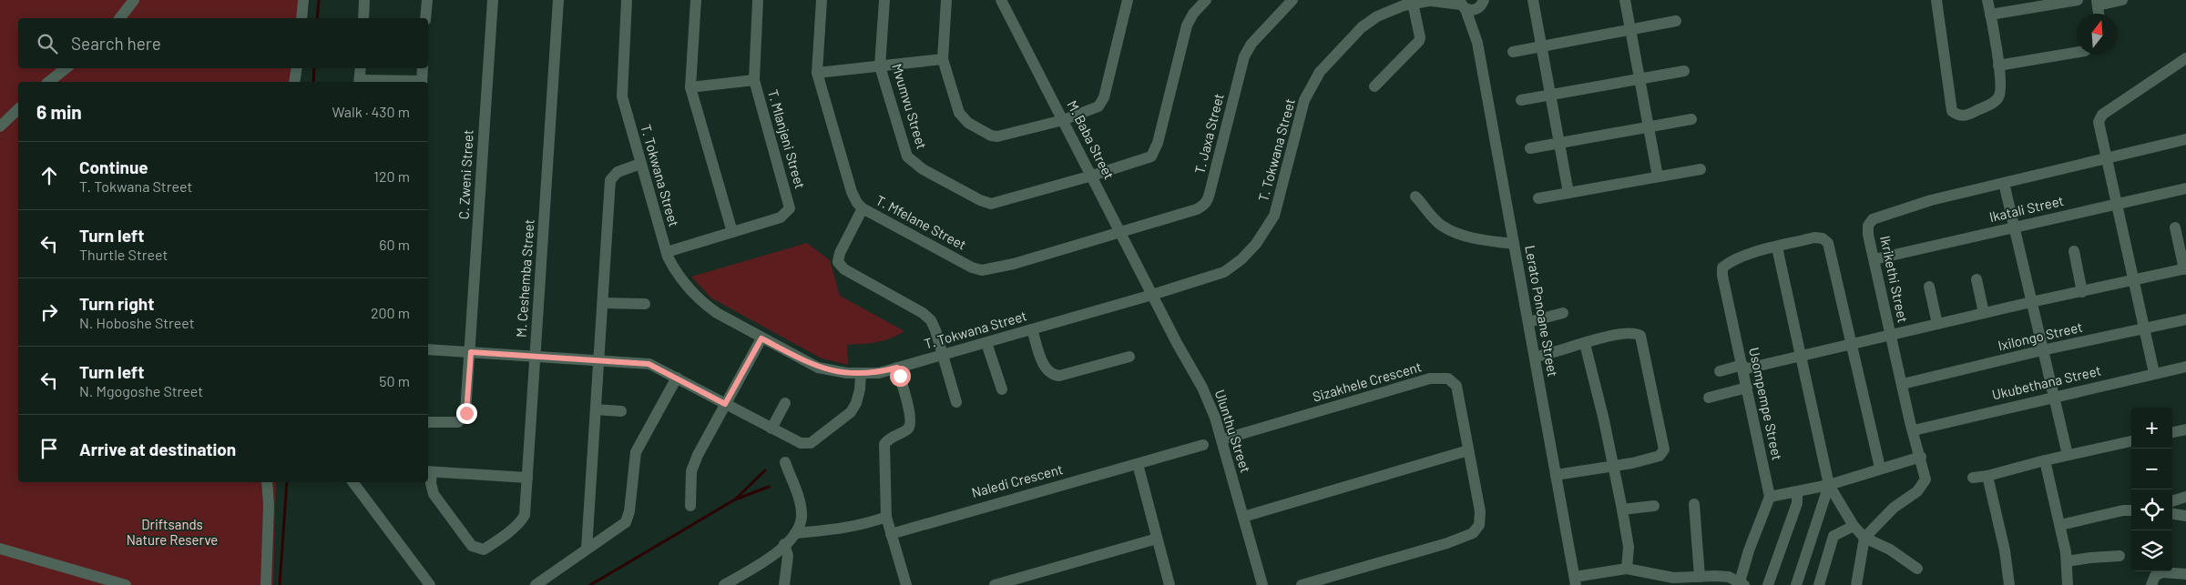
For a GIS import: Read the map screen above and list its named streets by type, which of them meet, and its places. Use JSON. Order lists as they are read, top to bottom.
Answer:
{
  "streets": {
    "street": [
      "Mvumvu Street",
      "T. Jaxa Street",
      "T. Mlanjeni Street",
      "M. Baba Street",
      "T. Tokwana Street",
      "C. Zweni Street",
      "Ikatali Street",
      "T. Mfelane Street",
      "M. Ceshemba Street",
      "Ikrikethi Street",
      "Lerato Ponoane Street",
      "Ixilongo Street",
      "Sizakhele Crescent",
      "Ukubethana Street",
      "Usompempe Street",
      "Ulunthu Street",
      "Naledi Crescent"
    ]
  },
  "crossings": [
    ["Mvumvu Street", "M. Baba Street"],
    ["T. Jaxa Street", "M. Baba Street"],
    ["T. Jaxa Street", "T. Mfelane Street"],
    ["T. Mlanjeni Street", "T. Tokwana Street"],
    ["M. Baba Street", "T. Tokwana Street"],
    ["M. Baba Street", "T. Mfelane Street"],
    ["M. Baba Street", "Ulunthu Street"],
    ["T. Tokwana Street", "Lerato Ponoane Street"],
    ["T. Tokwana Street", "Ulunthu Street"],
    ["Ikatali Street", "Ikrikethi Street"],
    ["Ikrikethi Street", "Ixilongo Street"],
    ["Ikrikethi Street", "Ukubethana Street"],
    ["Sizakhele Crescent", "Ulunthu Street"]
  ],
  "parks": ["Driftsands Nature Reserve"],
  "north": "top",
  "page": {
    "search": "Search here",
    "heading": ["6 min", "Walk · 430 m"],
    "list": [
      ["Continue", "T. Tokwana Street", "120 m"],
      ["Turn left", "Thurtle Street", "60 m"],
      ["Turn right", "N. Hoboshe Street", "200 m"],
      ["Turn left", "N. Mgogoshe Street", "50 m"],
      "Arrive at destination"
    ],
    "map_buttons": ["+", "−"]
  }
}
